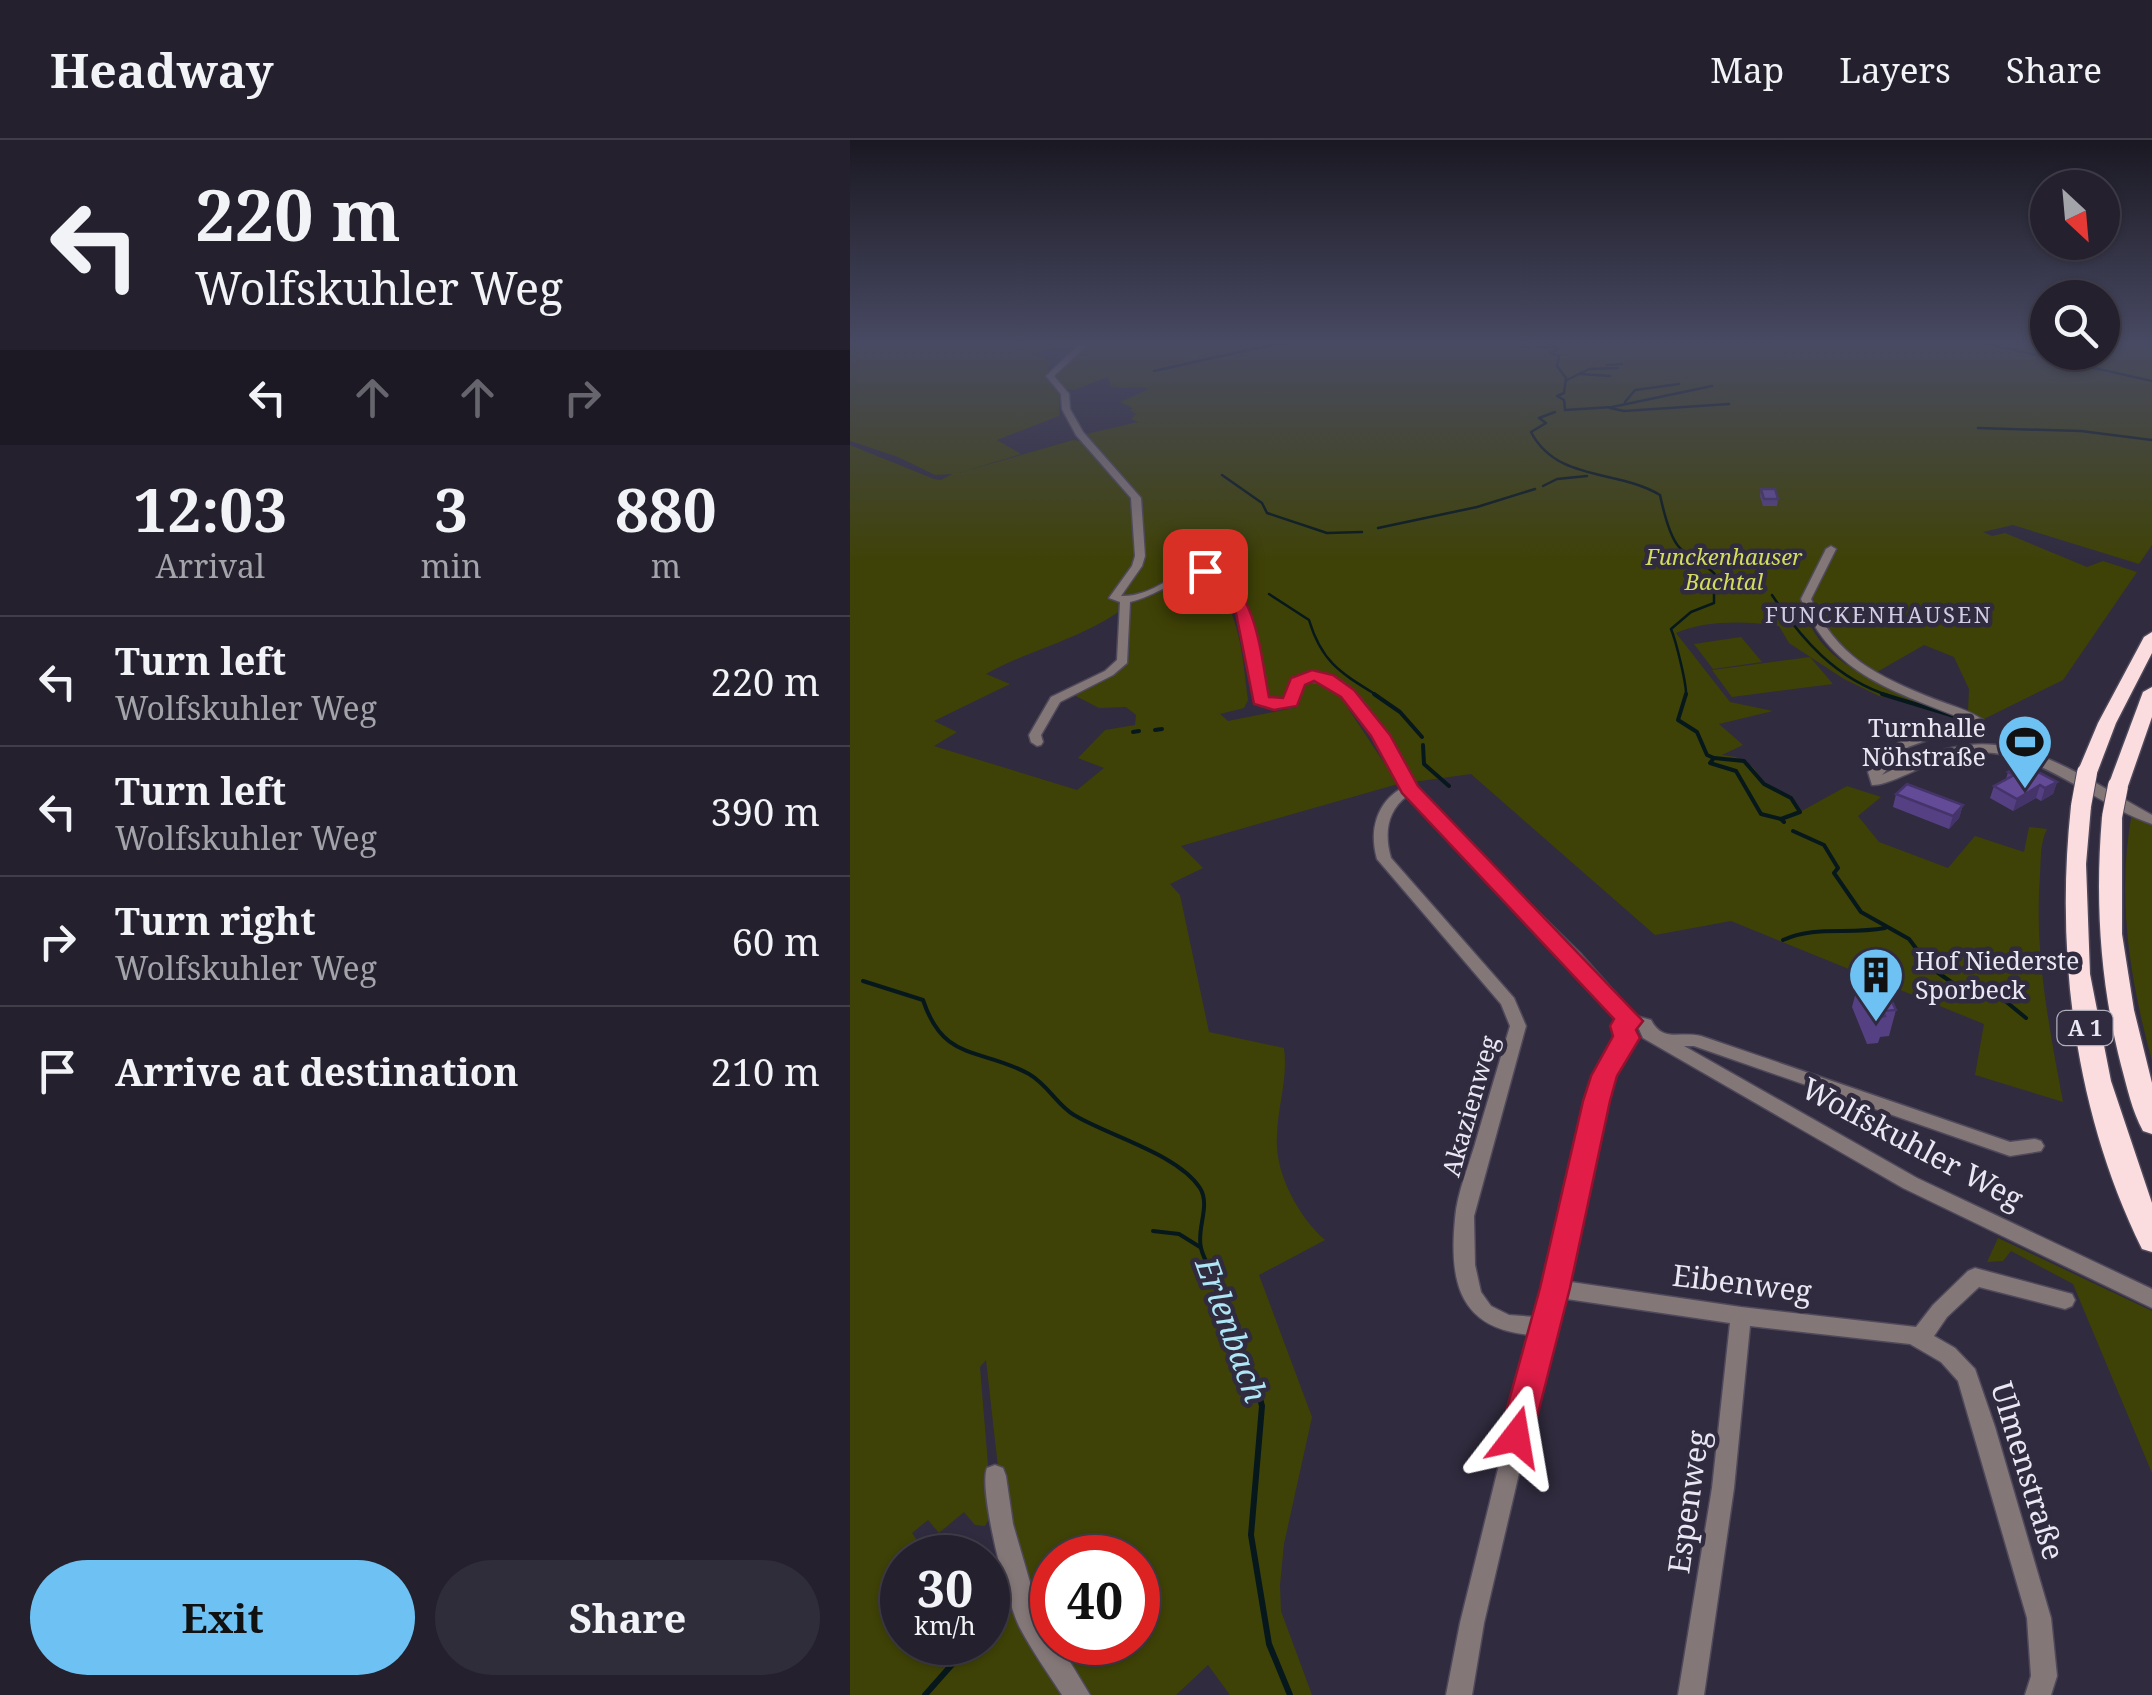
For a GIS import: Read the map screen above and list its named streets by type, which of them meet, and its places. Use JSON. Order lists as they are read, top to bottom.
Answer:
{
  "streets": {
    "highway": ["A 1"],
    "street": [
      "Akazienweg",
      "Wolfskuhler Weg",
      "Eibenweg",
      "Ulmenstraße",
      "Espenweg"
    ]
  },
  "crossings": [
    ["Eibenweg", "Ulmenstraße"],
    ["Eibenweg", "Espenweg"]
  ],
  "districts": ["FUNCKENHAUSEN"],
  "water": ["Erlenbach"],
  "parks": ["Funckenhauser Bachtal"],
  "places": {
    "sports": ["Turnhalle Nöhstraße"],
    "building": ["Hof Niederste Sporbeck"]
  },
  "north": "bottom right",
  "page": {
    "header": "Headway",
    "nav": ["Map", "Layers", "Share"],
    "turn": ["220 m", "Wolfskuhler Weg"],
    "eta": [
      "12:03",
      "Arrival",
      "3",
      "min",
      "880",
      "m"
    ],
    "list": [
      {
        "name": "Turn left",
        "note": "Wolfskuhler Weg",
        "value": "220 m"
      },
      {
        "name": "Turn left",
        "note": "Wolfskuhler Weg",
        "value": "390 m"
      },
      {
        "name": "Turn right",
        "note": "Wolfskuhler Weg",
        "value": "60 m"
      },
      {
        "name": "Arrive at destination",
        "value": "210 m"
      }
    ],
    "speed": "30 km/h",
    "limit": "40",
    "buttons": ["Exit", "Share"]
  }
}
